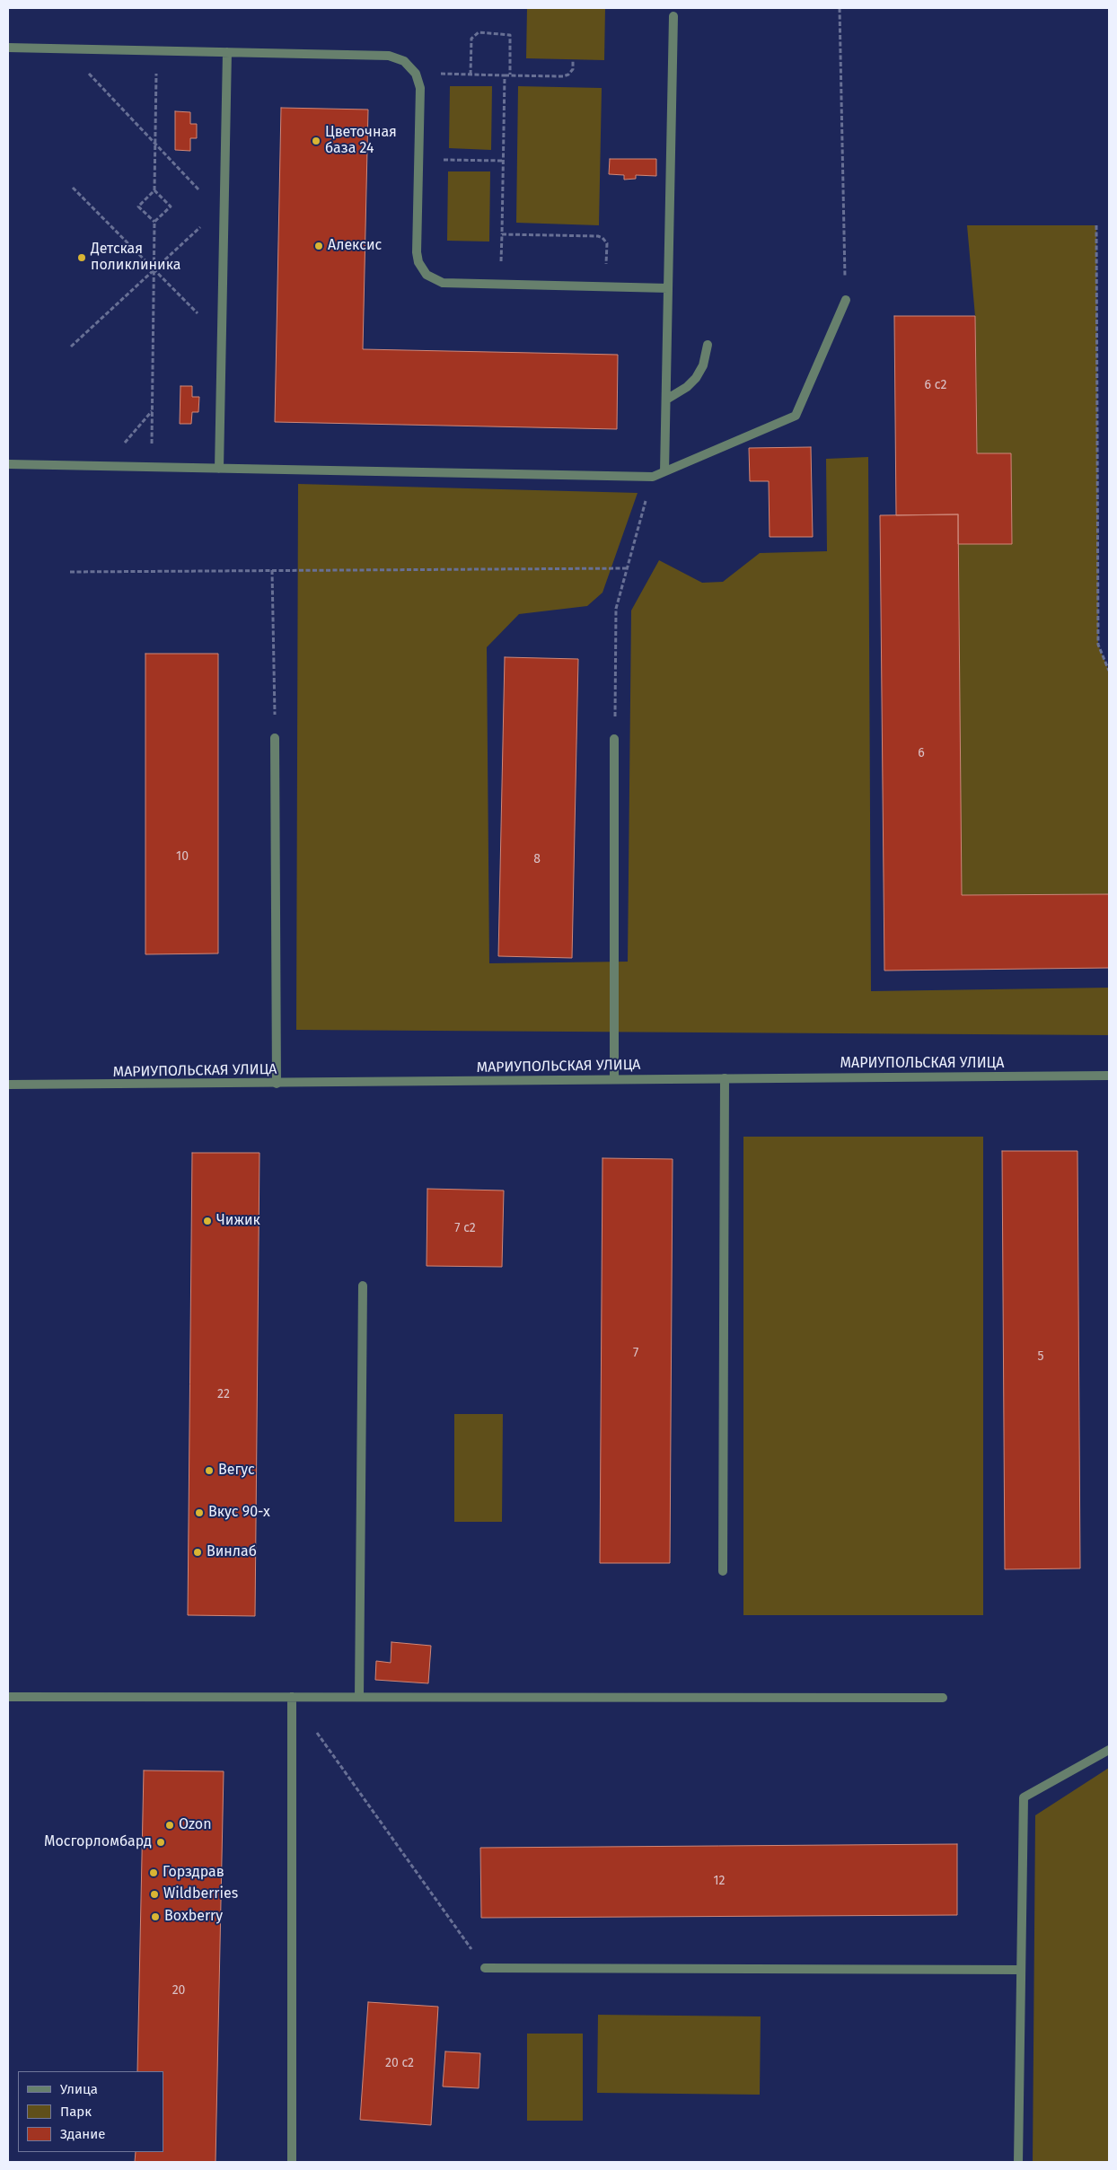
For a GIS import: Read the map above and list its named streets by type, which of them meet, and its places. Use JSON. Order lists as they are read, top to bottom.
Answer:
{
  "streets": {
    "street": ["МАРИУПОЛЬСКАЯ УЛИЦА"]
  },
  "places": [
    "Цветочная база 24",
    "Алексис",
    "Детская поликлиника",
    "Чижик",
    "Вегус",
    "Вкус 90-х",
    "Винлаб",
    "Ozon",
    "Мосгорломбард",
    "Горздрав",
    "Wildberries",
    "Boxberry"
  ],
  "house_numbers": [
    "6 с2",
    "6",
    "10",
    "8",
    "7 с2",
    "7",
    "5",
    "22",
    "12",
    "20",
    "20 с2"
  ],
  "legend": ["Улица", "Парк", "Здание"]
}
